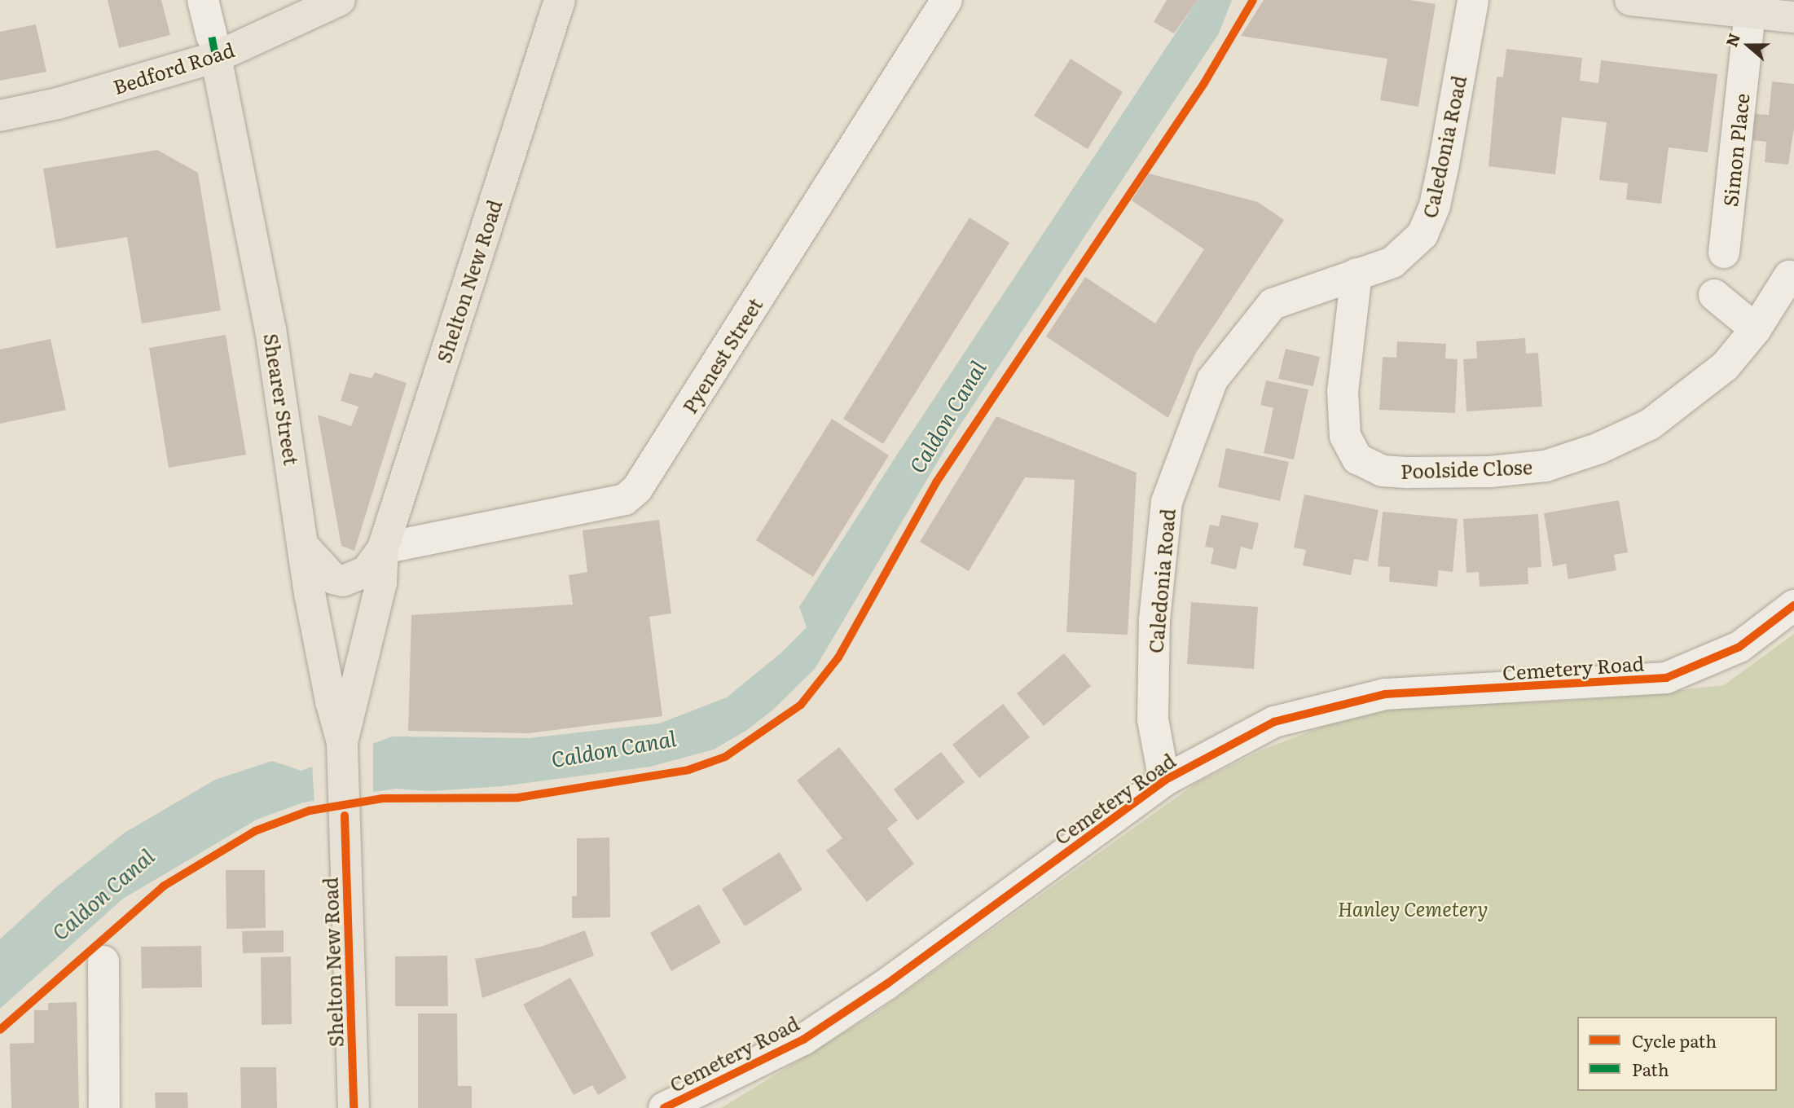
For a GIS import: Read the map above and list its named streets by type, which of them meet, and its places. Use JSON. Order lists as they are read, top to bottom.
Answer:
{
  "streets": {
    "main road": ["Bedford Road", "Shelton New Road", "Shearer Street"],
    "street": [
      "Caledonia Road",
      "Simon Place",
      "Pyenest Street",
      "Poolside Close",
      "Cemetery Road"
    ]
  },
  "crossings": [
    ["Bedford Road", "Shearer Street"],
    ["Caledonia Road", "Poolside Close"],
    ["Caledonia Road", "Cemetery Road"],
    ["Shelton New Road", "Pyenest Street"],
    ["Shelton New Road", "Shearer Street"]
  ],
  "water": ["Caldon Canal"],
  "parks": ["Hanley Cemetery"],
  "legend": ["Cycle path", "Path"],
  "north": "left"
}
